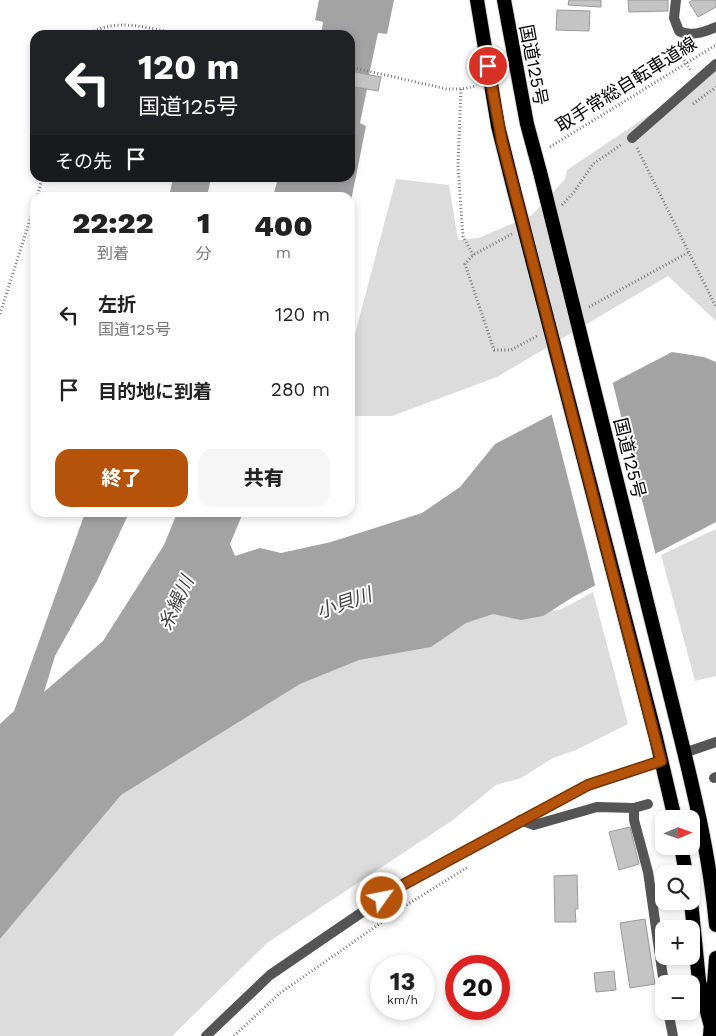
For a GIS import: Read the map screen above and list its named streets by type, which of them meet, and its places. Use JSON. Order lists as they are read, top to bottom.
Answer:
{
  "streets": {
    "highway": ["国道125号"],
    "path": ["取手常総自転車道線"]
  },
  "water": ["糸繰川", "小貝川"],
  "north": "right",
  "page": {
    "turn": ["120 m", "国道125号"],
    "then": "その先",
    "eta": [
      "22:22",
      "到着",
      "1",
      "分",
      "400",
      "m"
    ],
    "list": [
      {
        "name": "左折",
        "note": "国道125号",
        "value": "120 m"
      },
      {
        "name": "目的地に到着",
        "value": "280 m"
      }
    ],
    "buttons": ["終了", "共有"],
    "map_buttons": ["+", "−"],
    "speed": "13 km/h",
    "limit": "20"
  }
}
